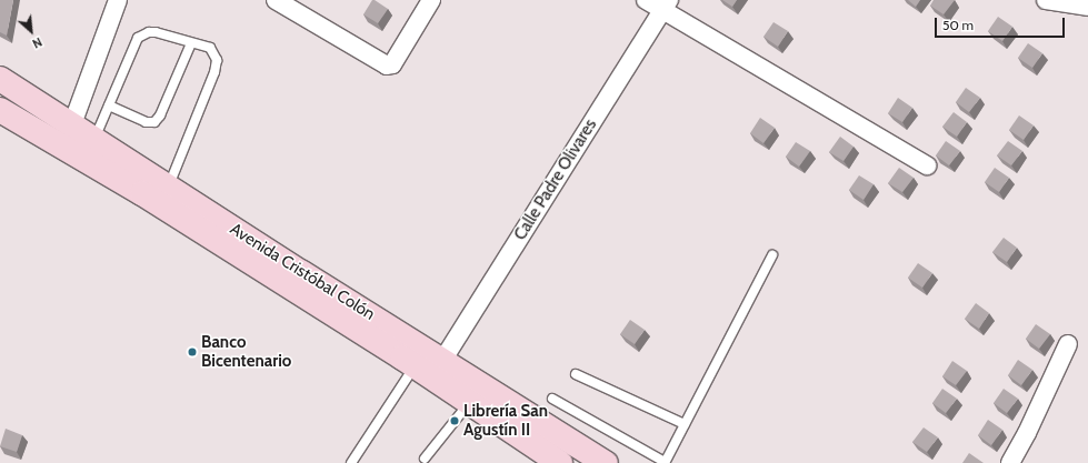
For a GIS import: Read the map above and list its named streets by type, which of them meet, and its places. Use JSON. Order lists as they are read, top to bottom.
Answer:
{
  "streets": {
    "street": ["Calle Padre Olivares", "Avenida Cristóbal Colón"]
  },
  "crossings": [
    ["Calle Padre Olivares", "Avenida Cristóbal Colón"]
  ],
  "places": ["Banco Bicentenario", "Librería San Agustín II"],
  "scale_bar": "50 m",
  "north": "bottom right"
}
